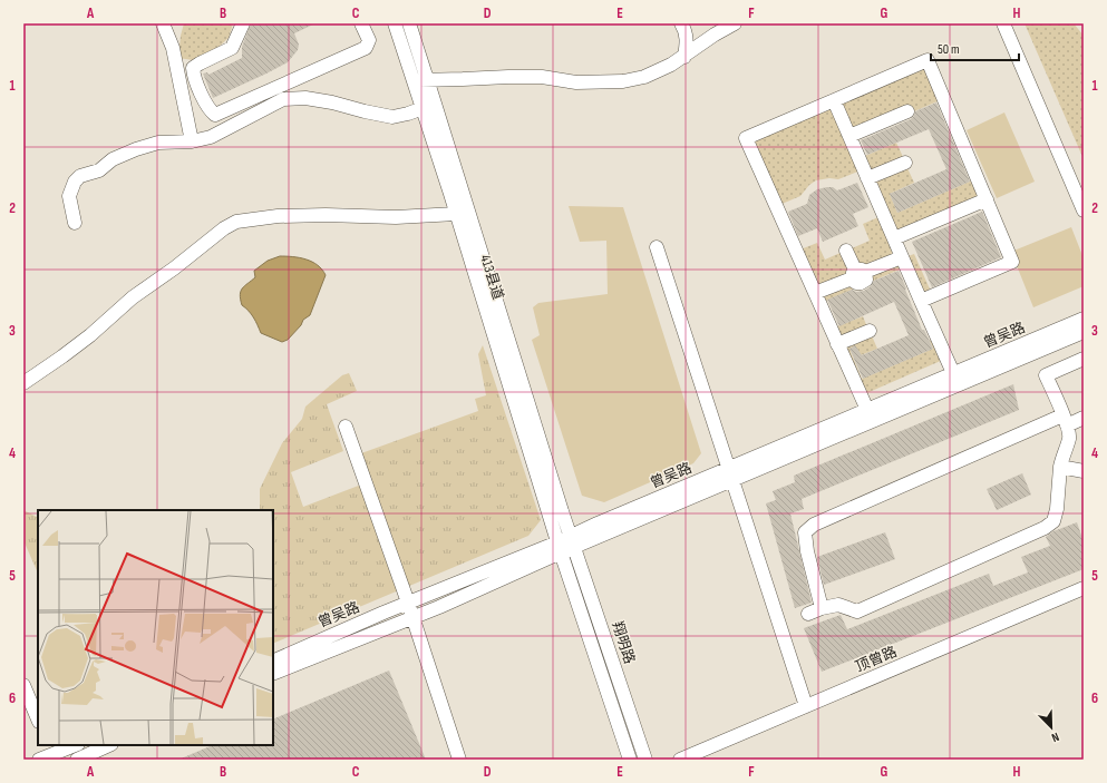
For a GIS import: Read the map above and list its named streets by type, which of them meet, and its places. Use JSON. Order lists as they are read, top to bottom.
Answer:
{
  "streets": {
    "street": [
      "413县道",
      "曾吴路",
      "翔明路",
      "顶曾路"
    ]
  },
  "crossings": [
    ["413县道", "曾吴路"],
    ["413县道", "翔明路"],
    ["曾吴路", "翔明路"]
  ],
  "scale_bar": "50 m",
  "north": "bottom right",
  "grid": {
    "columns": [
      "A",
      "B",
      "C",
      "D",
      "E",
      "F",
      "G",
      "H"
    ],
    "rows": [
      "1",
      "2",
      "3",
      "4",
      "5",
      "6"
    ]
  }
}
